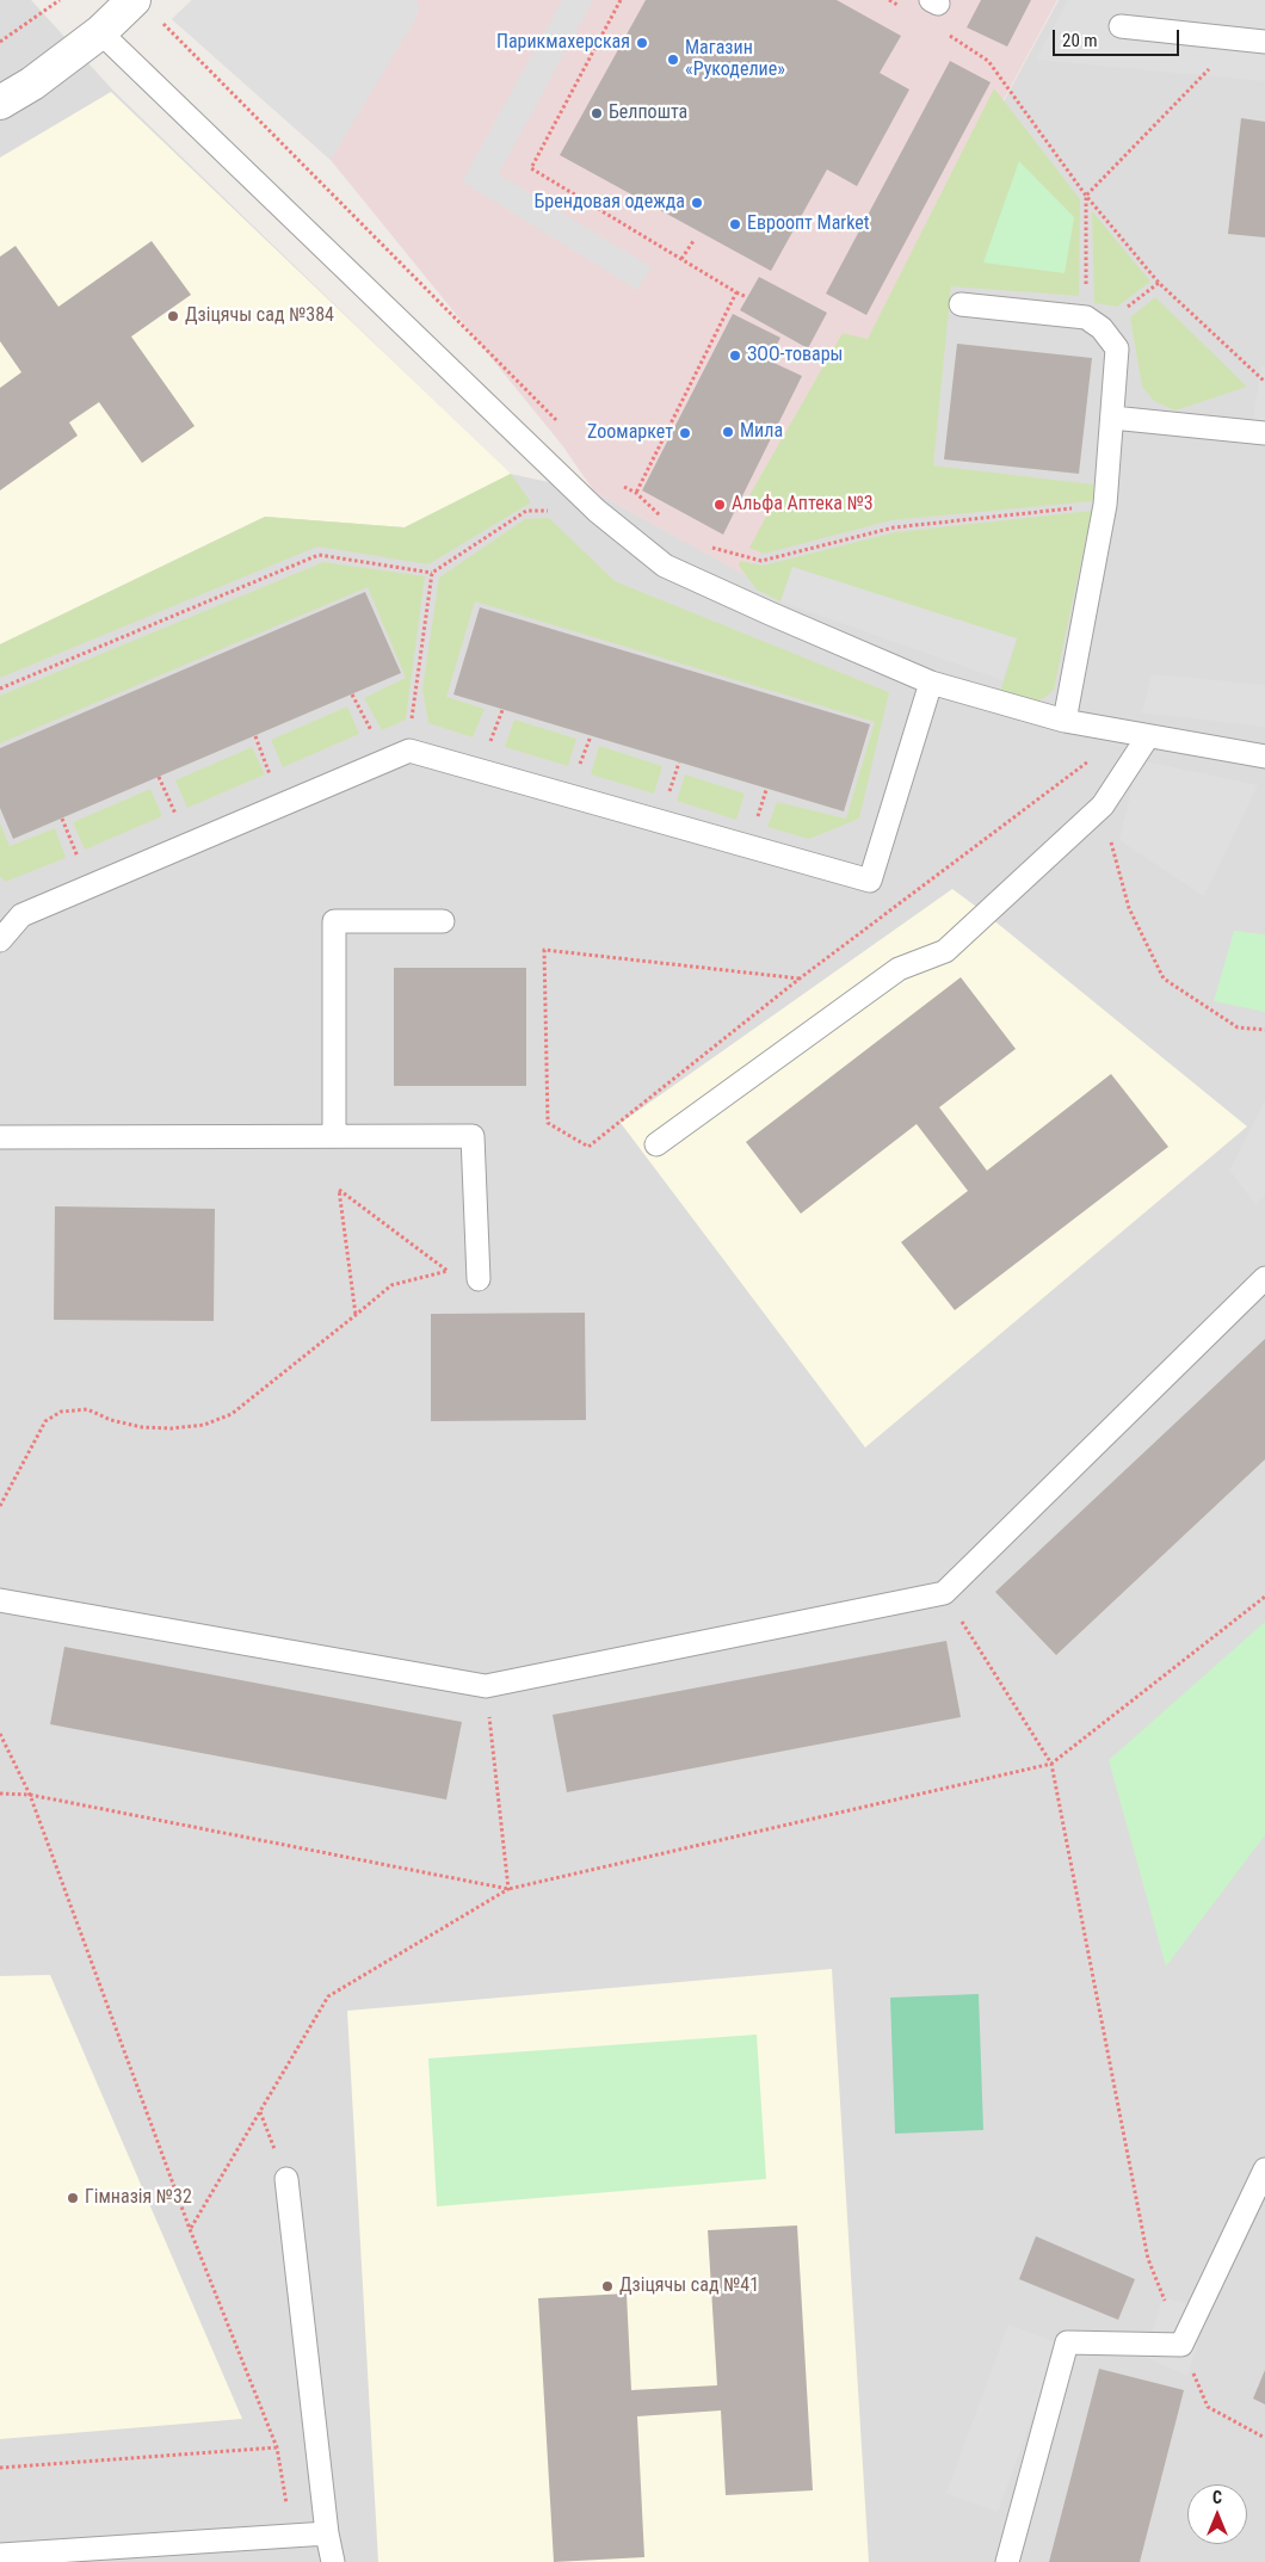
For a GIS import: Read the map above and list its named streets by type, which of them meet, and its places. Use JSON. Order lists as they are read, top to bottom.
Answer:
{
  "places": [
    "Парикмахерская",
    "Магазин «Рукоделие»",
    "Белпошта",
    "Брендовая одежда",
    "Евроопт Market",
    "Дзіцячы сад №384",
    "ЗОО-товары",
    "Мила",
    "Zooмаркет",
    "Альфа Аптека №3",
    "Гімназія №32",
    "Дзіцячы сад №41"
  ],
  "scale_bar": "20 m",
  "north": "top"
}
